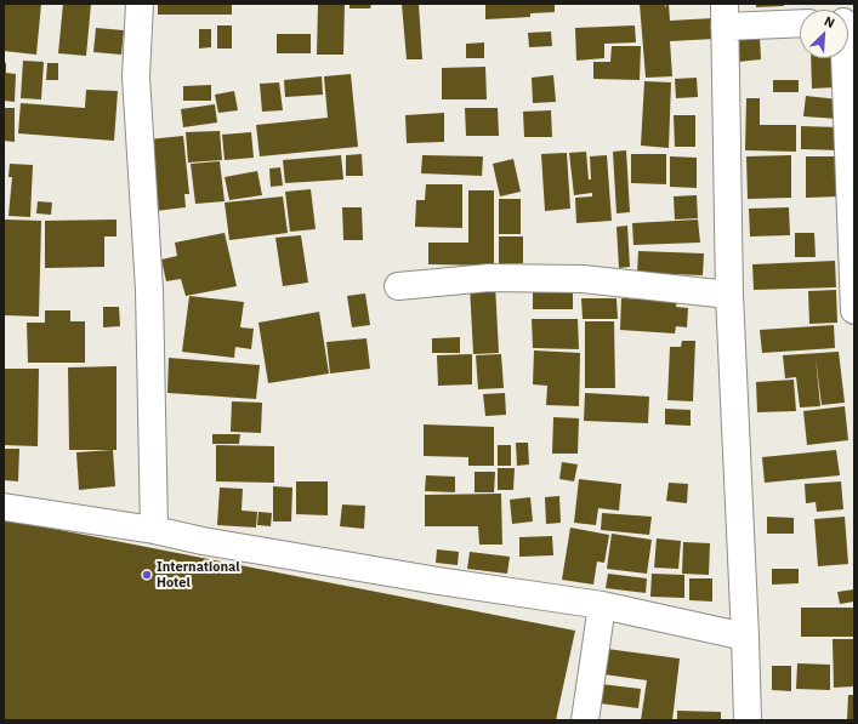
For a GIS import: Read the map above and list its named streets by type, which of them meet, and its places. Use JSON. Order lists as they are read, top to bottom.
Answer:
{
  "places": ["International Hotel"],
  "north": "top right"
}
